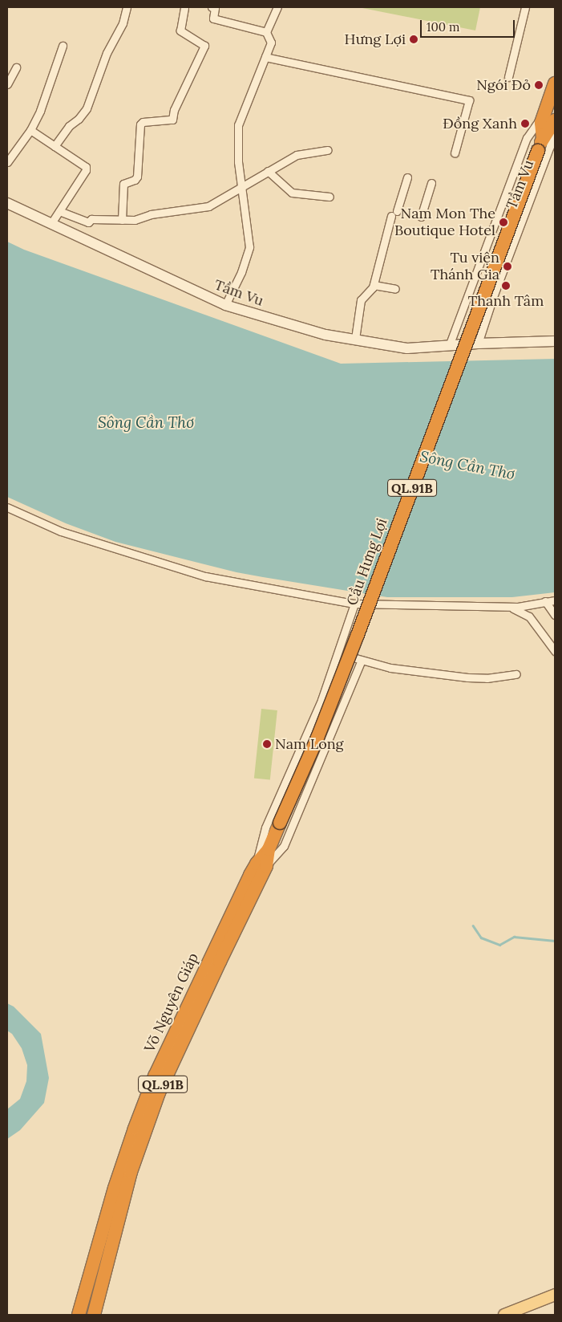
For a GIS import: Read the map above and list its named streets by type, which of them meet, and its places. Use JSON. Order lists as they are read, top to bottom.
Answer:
{
  "streets": {
    "highway": ["QL.91B", "Cầu Hưng Lợi", "Võ Nguyên Giáp"],
    "street": ["Tầm Vu"]
  },
  "crossings": [
    ["Tầm Vu", "QL.91B"],
    ["Tầm Vu", "Cầu Hưng Lợi"],
    ["QL.91B", "Cầu Hưng Lợi"],
    ["Cầu Hưng Lợi", "Võ Nguyên Giáp"]
  ],
  "water": ["Sông Cần Thơ"],
  "places": [
    "Hưng Lợi",
    "Ngói Đỏ",
    "Đồng Xanh",
    "Nam Mon The Boutique Hotel",
    "Tu viện Thánh Gia",
    "Thanh Tâm",
    "Nam Long"
  ],
  "scale_bar": "100 m"
}
